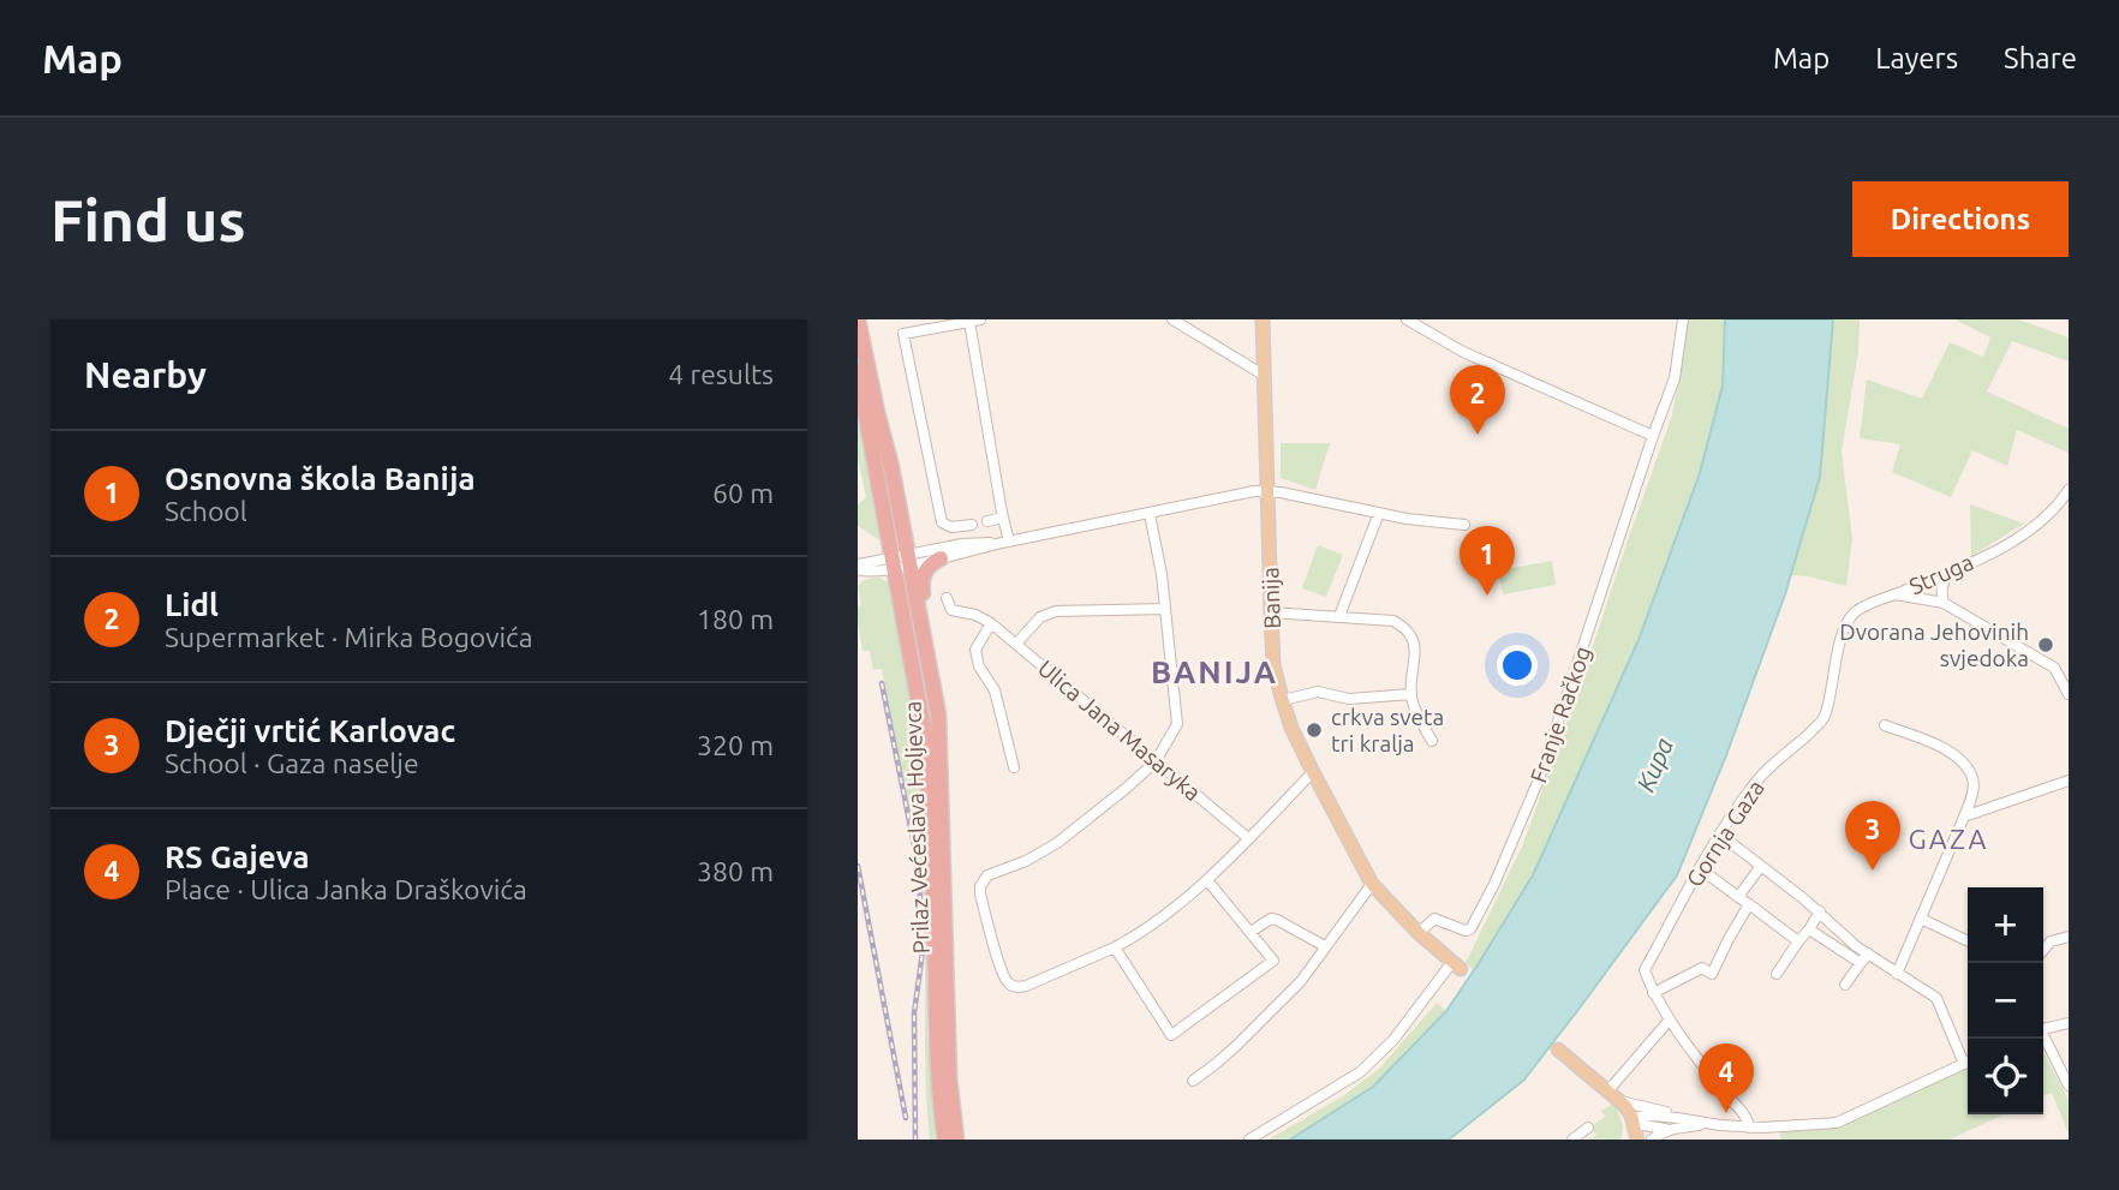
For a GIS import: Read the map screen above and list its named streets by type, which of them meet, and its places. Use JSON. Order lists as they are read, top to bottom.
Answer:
{
  "streets": {
    "highway": ["Prilaz Većeslava Holjevca"],
    "main road": ["Banija"],
    "street": [
      "Struga",
      "Franje Račkog",
      "Ulica Jana Masaryka",
      "Gornja Gaza"
    ]
  },
  "crossings": [
    ["Struga", "Gornja Gaza"],
    ["Banija", "Franje Račkog"]
  ],
  "districts": ["BANIJA", "GAZA"],
  "water": ["Kupa"],
  "places": ["Dvorana Jehovinih svjedoka", "crkva sveta tri kralja"],
  "page": {
    "header": "Map",
    "nav": ["Map", "Layers", "Share"],
    "buttons": "Directions",
    "title": "Find us",
    "heading": ["Nearby", "4 results"],
    "pins": [
      "2",
      "1",
      "3",
      "4"
    ],
    "list": [
      {
        "mark": "1",
        "name": "Osnovna škola Banija",
        "note": "School",
        "value": "60 m"
      },
      {
        "mark": "2",
        "name": "Lidl",
        "note": "Supermarket · Mirka Bogovića",
        "value": "180 m"
      },
      {
        "mark": "3",
        "name": "Dječji vrtić Karlovac",
        "note": "School · Gaza naselje",
        "value": "320 m"
      },
      {
        "mark": "4",
        "name": "RS Gajeva",
        "note": "Place · Ulica Janka Draškovića",
        "value": "380 m"
      }
    ],
    "map_buttons": ["+", "−"]
  }
}
